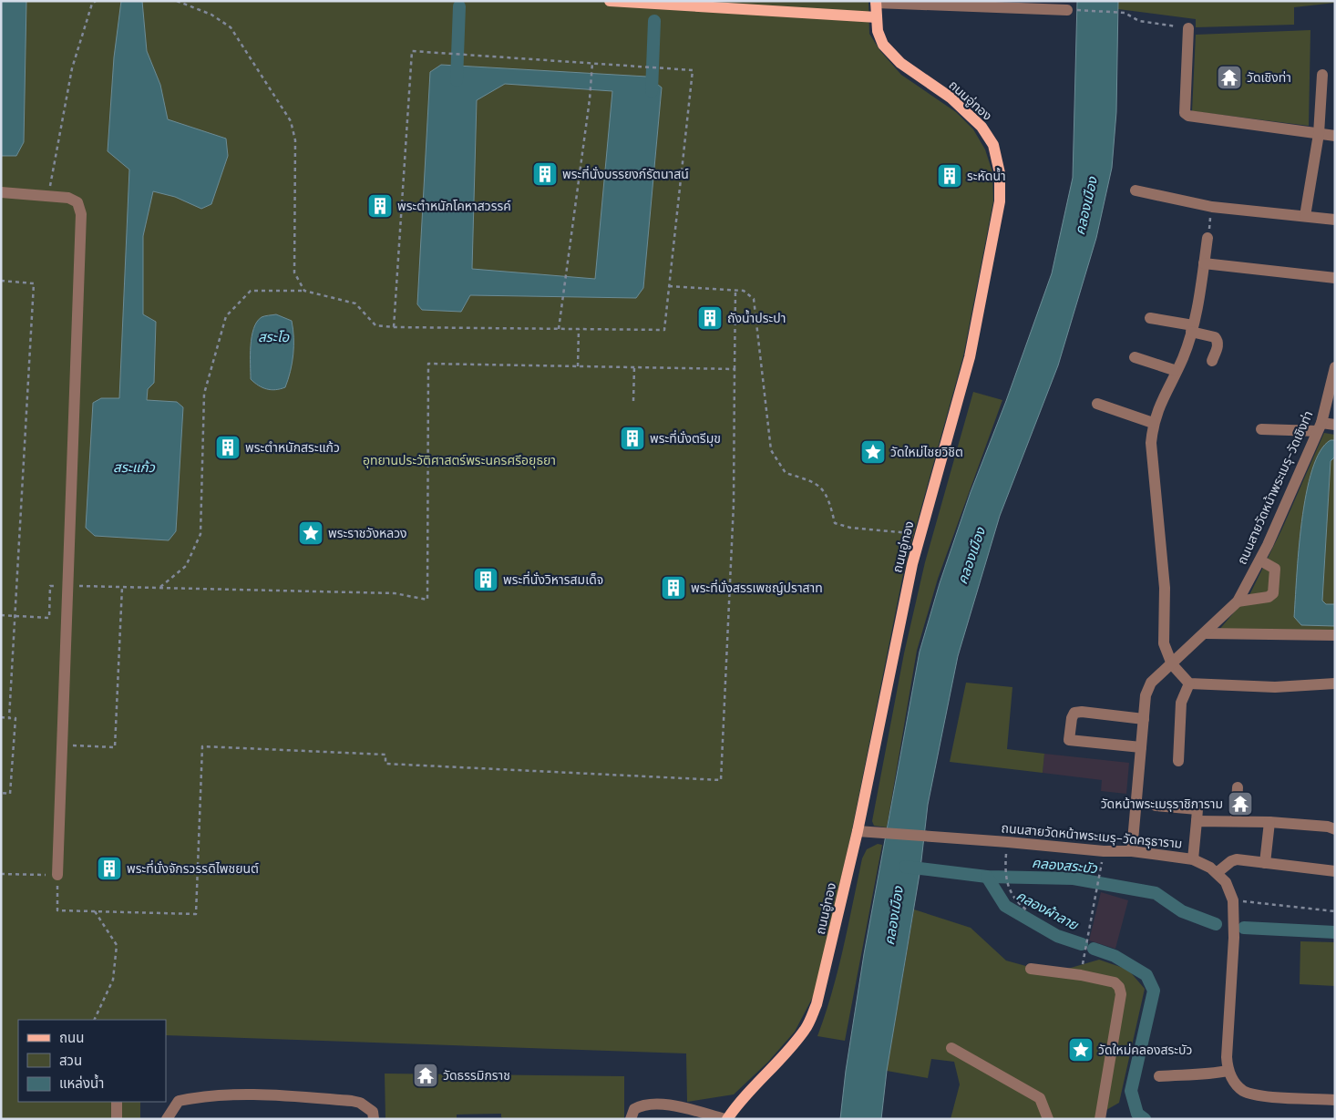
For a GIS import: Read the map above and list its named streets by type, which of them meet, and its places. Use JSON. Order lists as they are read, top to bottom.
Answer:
{
  "streets": {
    "main road": ["ถนนอู่ทอง"],
    "street": ["ถนนสายวัดหน้าพระเมรุ-วัดเชิงท่า", "ถนนสายวัดหน้าพระเมรุ-วัดครุธาราม"]
  },
  "crossings": [
    ["ถนนอู่ทอง", "ถนนสายวัดหน้าพระเมรุ-วัดครุธาราม"],
    ["ถนนสายวัดหน้าพระเมรุ-วัดเชิงท่า", "ถนนสายวัดหน้าพระเมรุ-วัดครุธาราม"]
  ],
  "water": [
    "คลองเมือง",
    "สระโอ",
    "สระแก้ว",
    "คลองสระบัว",
    "คลองผ้าลาย"
  ],
  "parks": ["อุทยานประวัติศาสตร์พระนครศรีอยุธยา"],
  "places": {
    "temple": ["วัดเชิงท่า", "วัดหน้าพระเมรุราชิการาม", "วัดธรรมิกราช"],
    "building": [
      "พระที่นั่งบรรยงก์รัตนาสน์",
      "ระหัดน้ำ",
      "พระตำหนักโคหาสวรรค์",
      "ถังน้ำประปา",
      "พระที่นั่งตรีมุข",
      "พระตำหนักสระแก้ว",
      "พระที่นั่งวิหารสมเด็จ",
      "พระที่นั่งสรรเพชญ์ปราสาท",
      "พระที่นั่งจักรวรรดิไพชยนต์"
    ],
    "place": ["วัดใหม่ไชยวิชิต", "พระราชวังหลวง", "วัดใหม่คลองสระบัว"]
  },
  "legend": ["ถนน", "สวน", "แหล่งน้ำ"]
}
